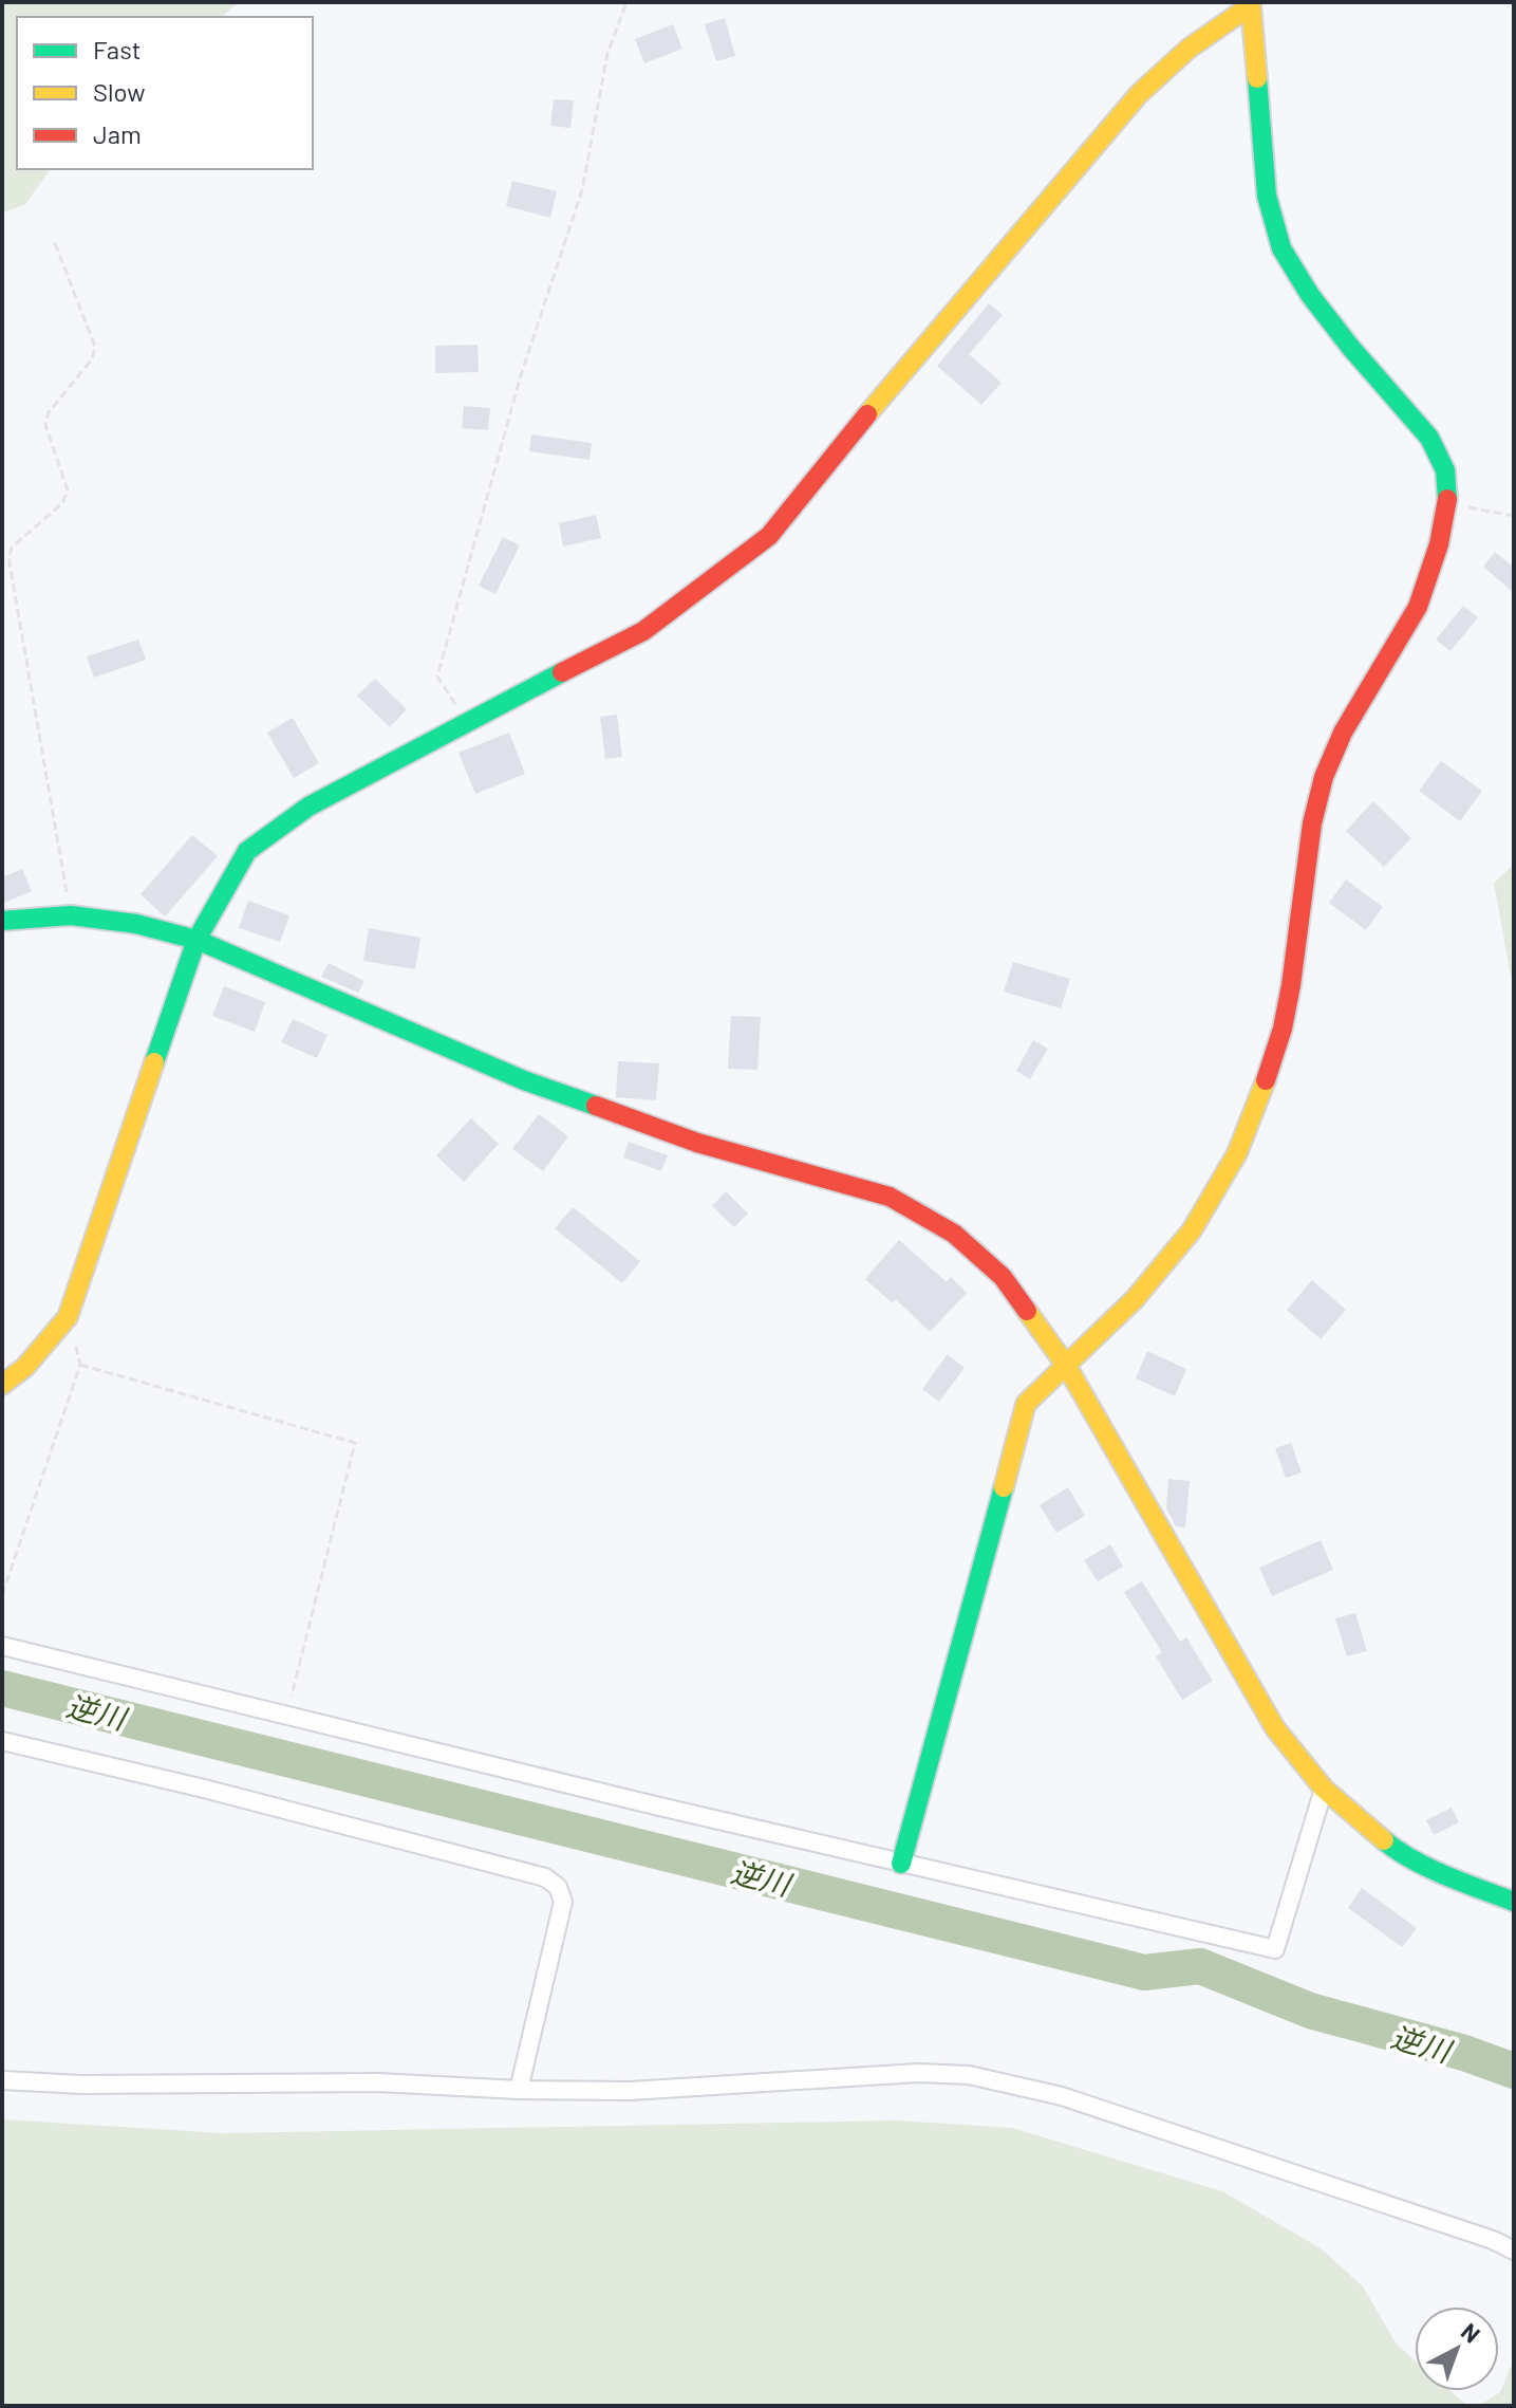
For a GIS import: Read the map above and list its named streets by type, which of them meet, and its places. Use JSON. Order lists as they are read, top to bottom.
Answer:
{
  "water": ["逆川"],
  "legend": ["Fast", "Slow", "Jam"],
  "north": "top right"
}
